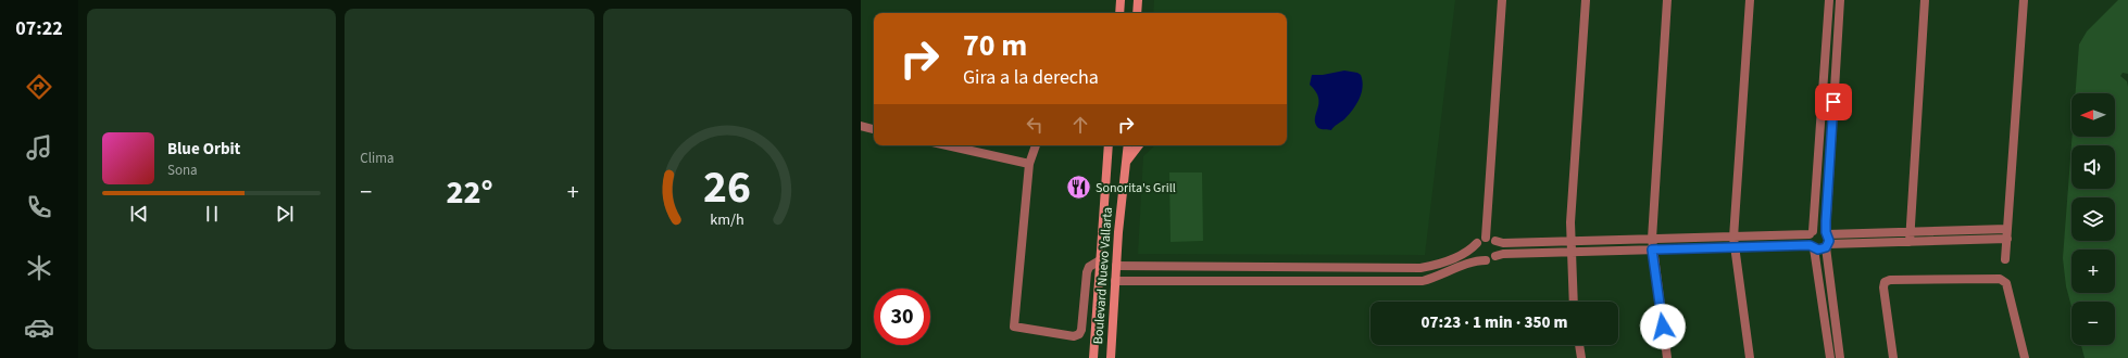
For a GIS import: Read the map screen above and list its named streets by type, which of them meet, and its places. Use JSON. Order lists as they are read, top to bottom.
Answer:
{
  "streets": {
    "main road": ["Boulevard Nuevo Vallarta"]
  },
  "places": {
    "restaurant": ["Sonorita's Grill"]
  },
  "north": "left",
  "page": {
    "tabs": "07:22",
    "tile": "Clima",
    "turn": ["70 m", "Gira a la derecha"],
    "map_buttons": ["+", "−"],
    "song": ["Blue Orbit", "Sona"],
    "heat": ["−", "22°", "+"],
    "limit": "30",
    "trip": "07:23 · 1 min · 350 m",
    "gauge": ["26", "km/h"]
  }
}
